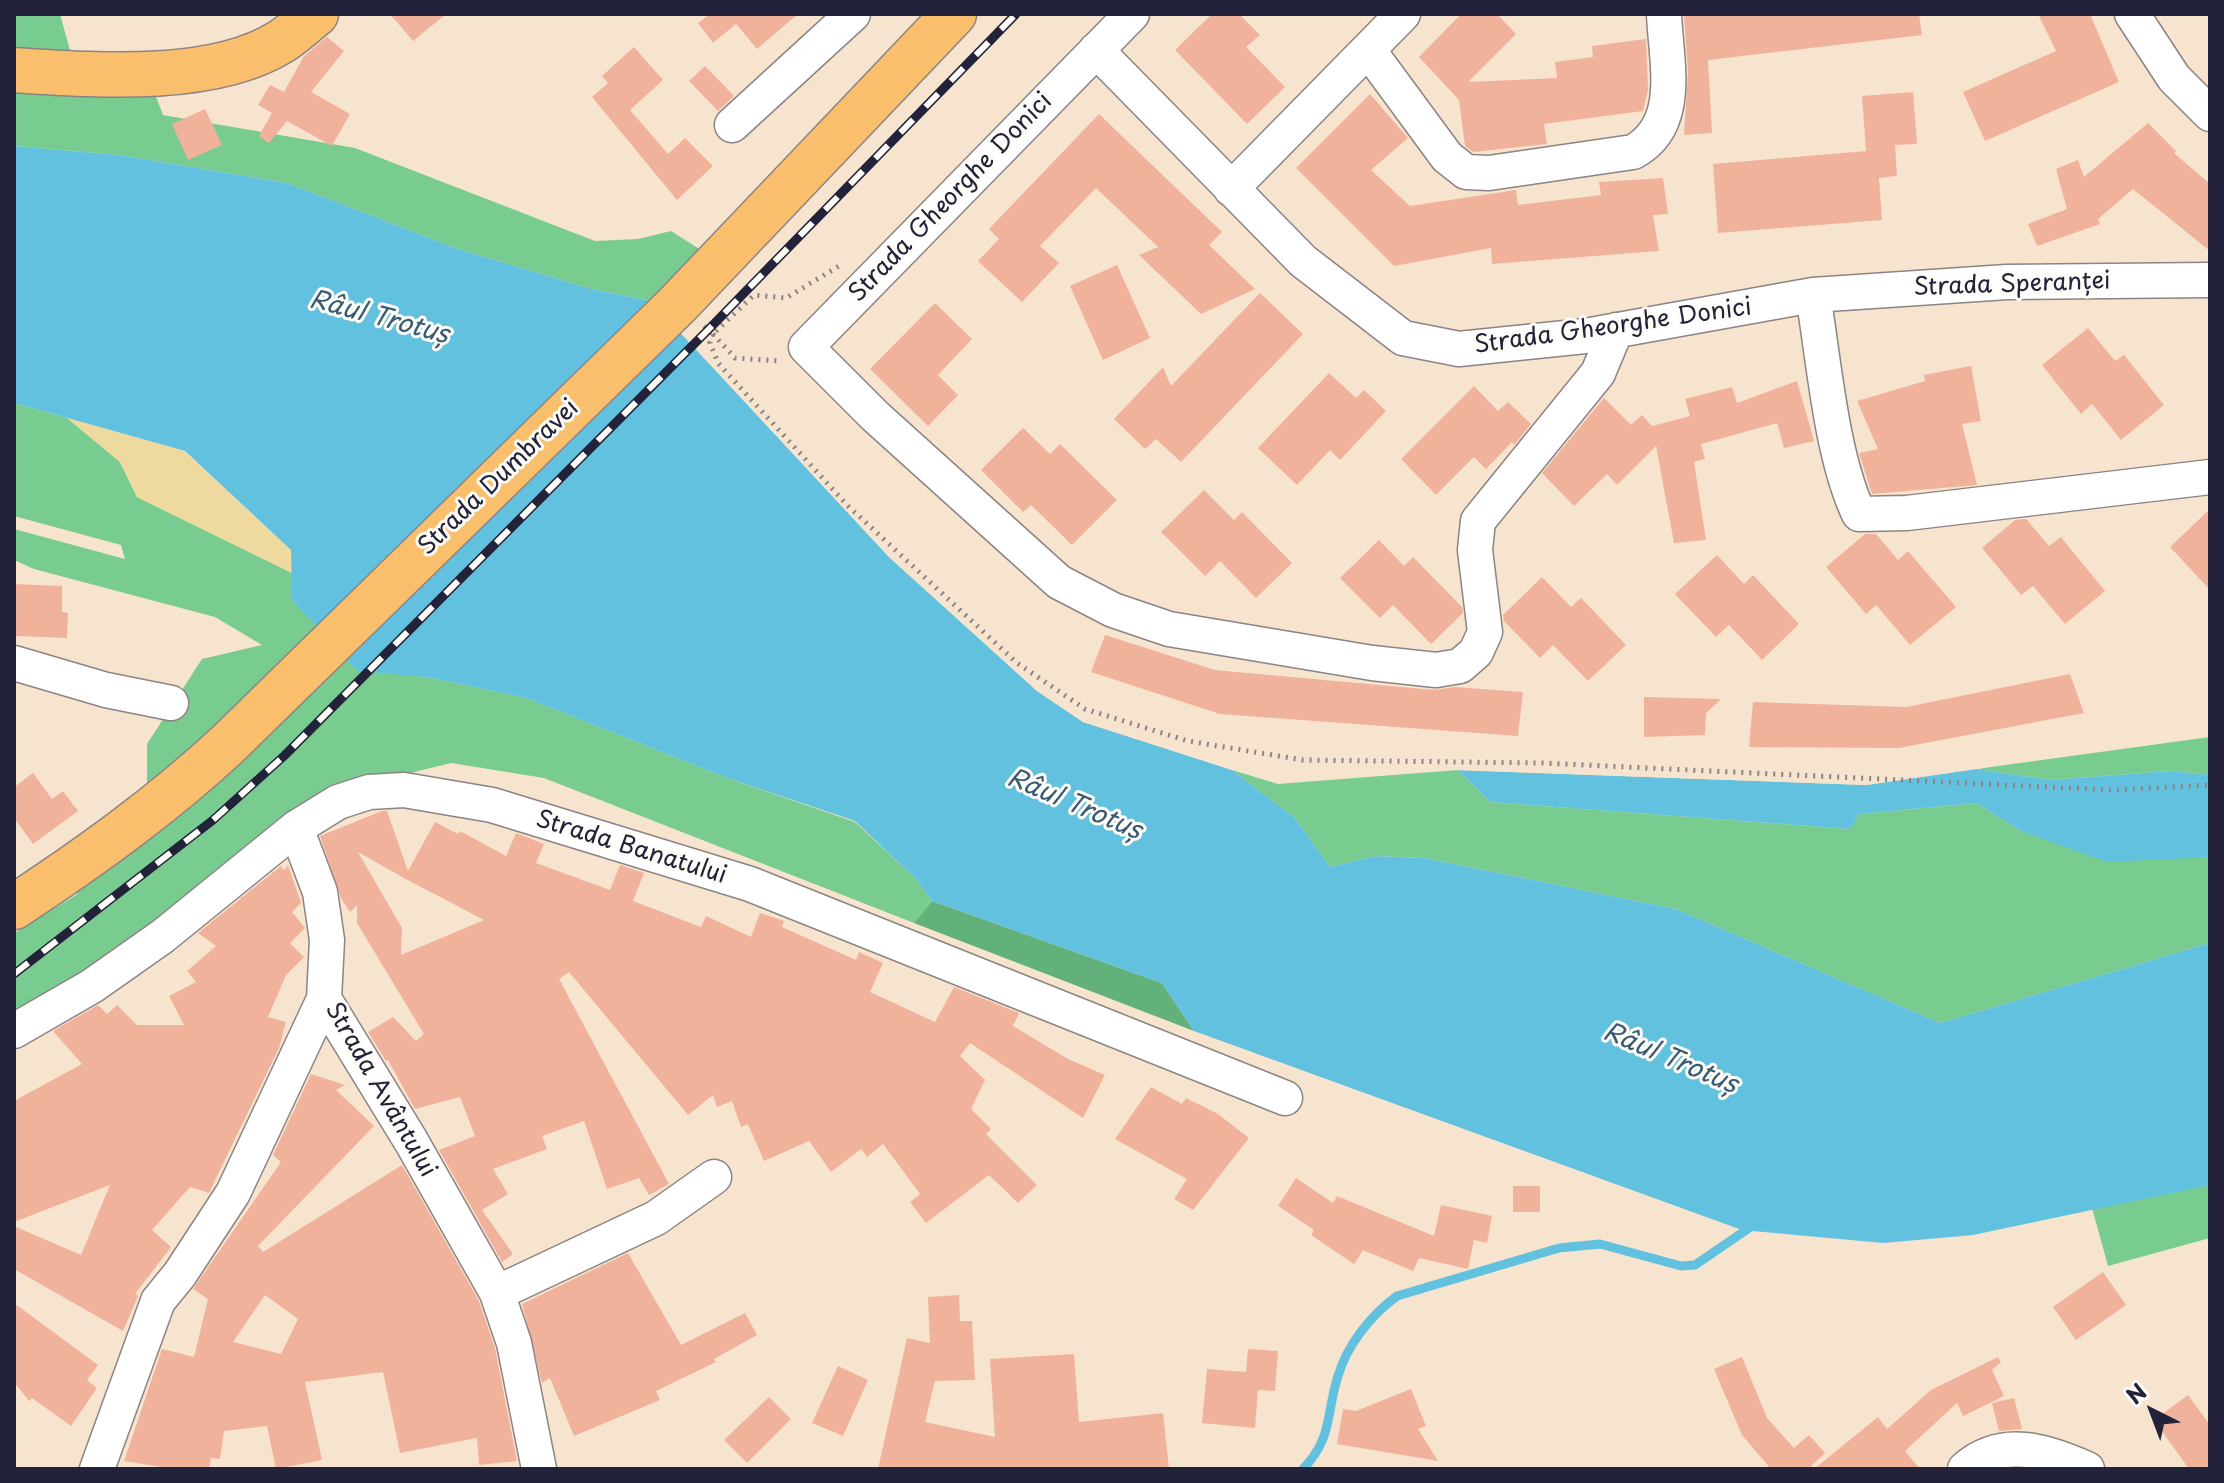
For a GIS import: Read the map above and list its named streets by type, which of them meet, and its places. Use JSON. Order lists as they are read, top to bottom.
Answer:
{
  "streets": {
    "main road": ["Strada Dumbravei"],
    "street": [
      "Strada Gheorghe Donici",
      "Strada Speranței",
      "Strada Banatului",
      "Strada Avântului"
    ]
  },
  "crossings": [
    ["Strada Gheorghe Donici", "Strada Speranței"],
    ["Strada Banatului", "Strada Avântului"]
  ],
  "water": ["Râul Trotuș"],
  "north": "top left"
}
